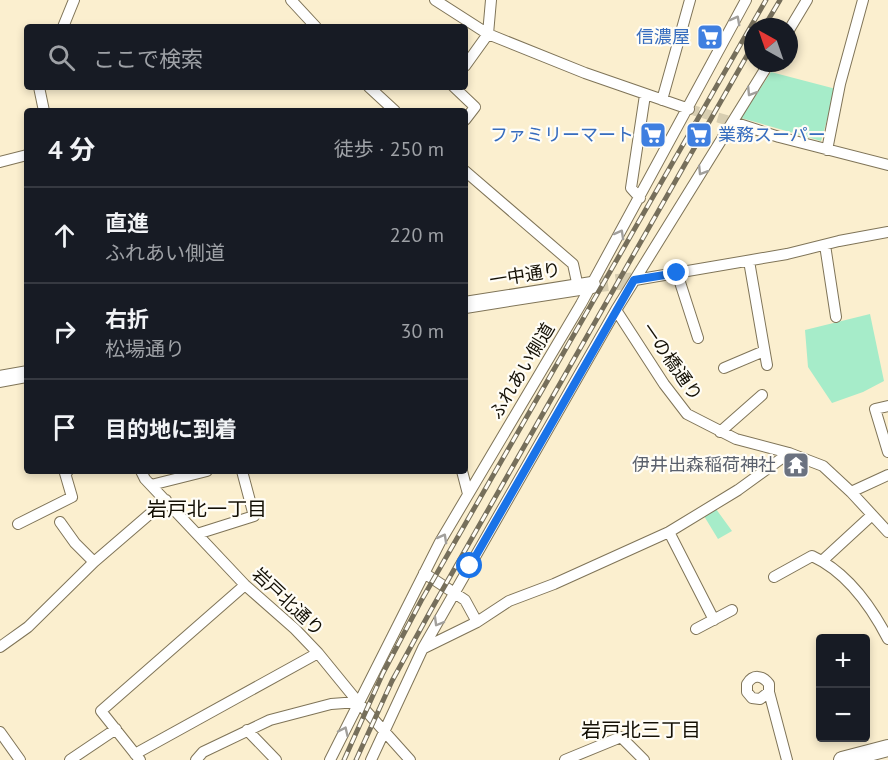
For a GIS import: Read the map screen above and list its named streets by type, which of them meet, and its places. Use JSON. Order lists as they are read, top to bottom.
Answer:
{
  "streets": {
    "street": [
      "一中通り",
      "一の橋通り",
      "ふれあい側道",
      "岩戸北通り"
    ]
  },
  "crossings": [
    ["一中通り", "ふれあい側道"],
    ["ふれあい側道", "岩戸北通り"]
  ],
  "districts": ["岩戸北一丁目", "岩戸北三丁目"],
  "places": {
    "supermarket": ["信濃屋", "ファミリーマート", "業務スーパー"],
    "temple": ["伊井出森稲荷神社"]
  },
  "north": "top left",
  "page": {
    "search": "ここで検索",
    "heading": ["4 分", "徒歩 · 250 m"],
    "list": [
      ["直進", "ふれあい側道", "220 m"],
      ["右折", "松場通り", "30 m"],
      "目的地に到着"
    ],
    "map_buttons": ["+", "−"]
  }
}
